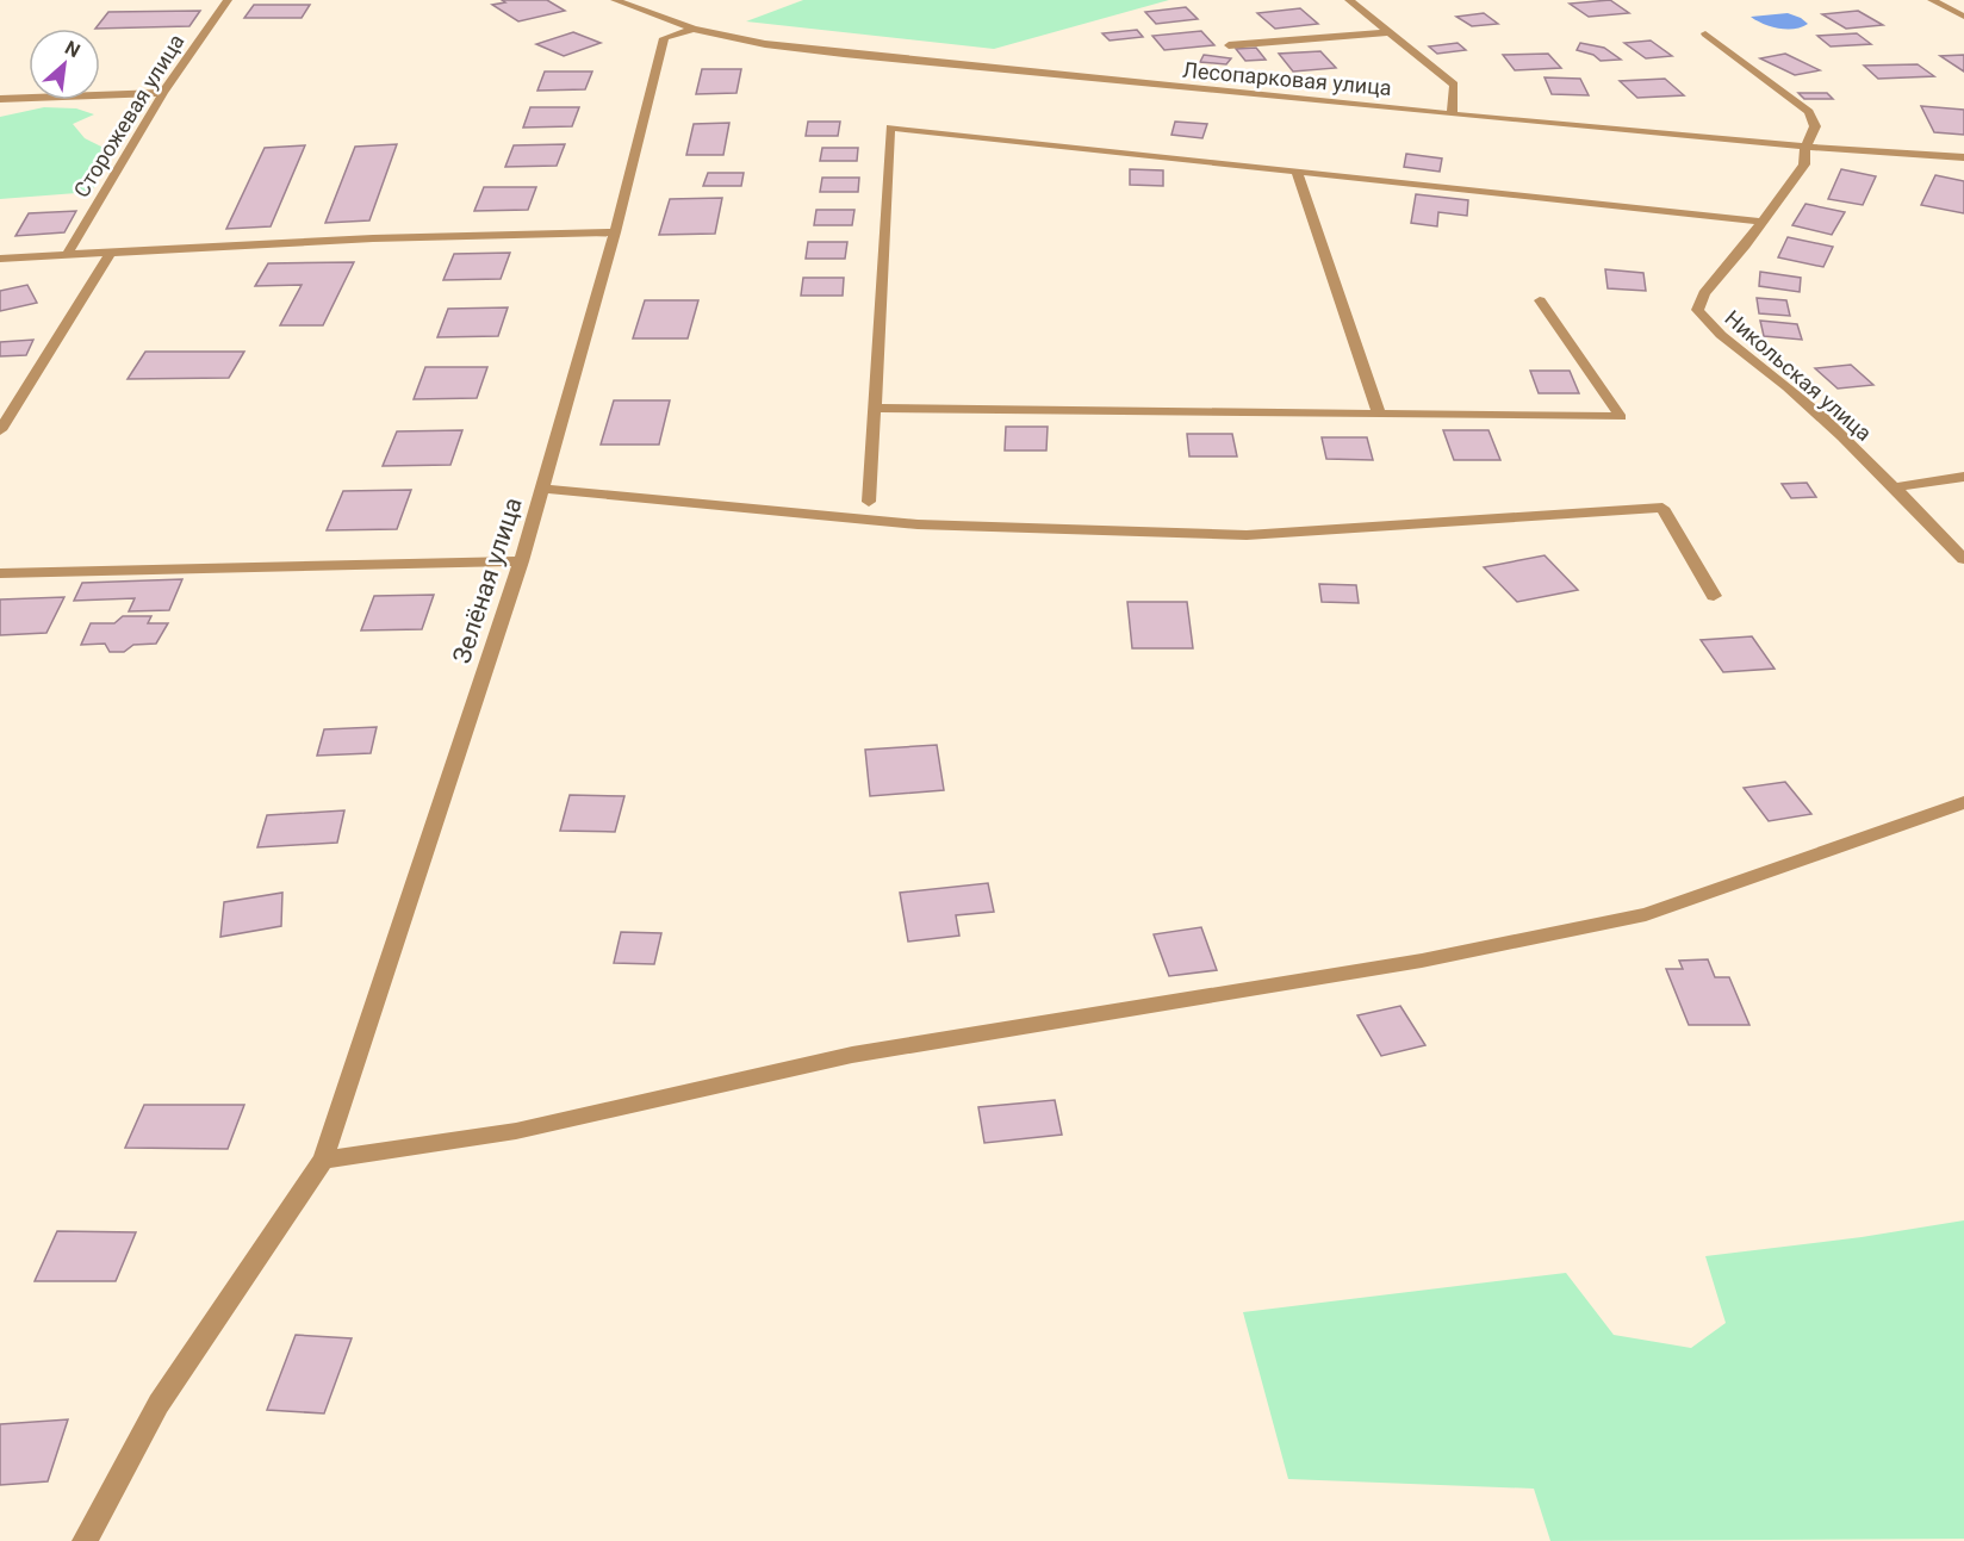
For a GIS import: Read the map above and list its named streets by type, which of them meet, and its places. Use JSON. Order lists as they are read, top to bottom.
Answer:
{
  "streets": {
    "street": [
      "Лесопарковая улица",
      "Сторожевая улица",
      "Никольская улица",
      "Зелёная улица"
    ]
  },
  "crossings": [
    ["Лесопарковая улица", "Никольская улица"],
    ["Лесопарковая улица", "Зелёная улица"]
  ],
  "north": "top right"
}
